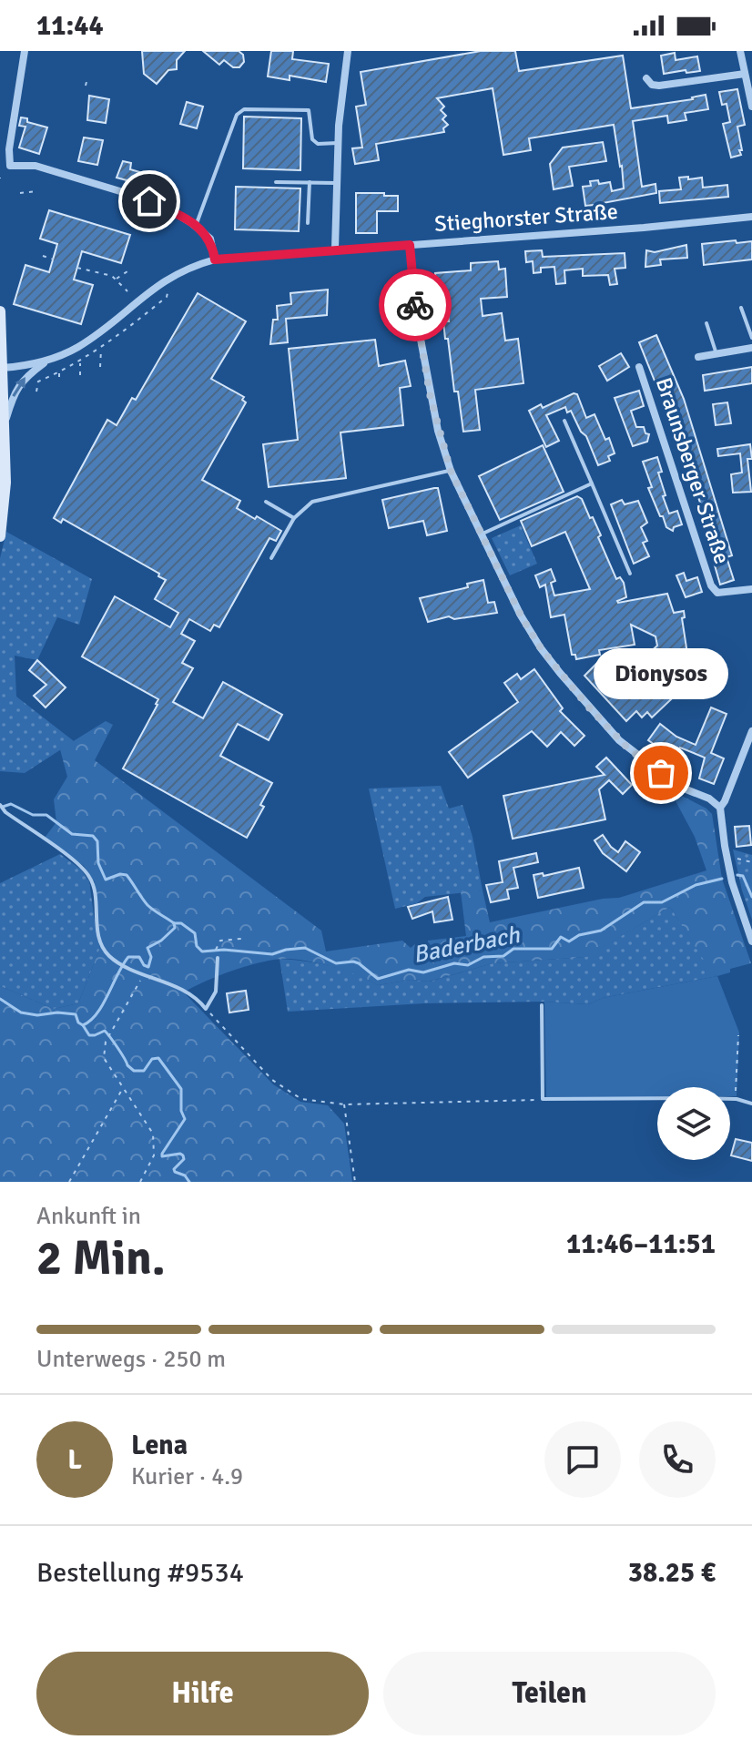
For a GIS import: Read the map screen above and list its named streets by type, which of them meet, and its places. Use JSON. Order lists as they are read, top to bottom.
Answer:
{
  "streets": {
    "street": ["Stieghorster Straße", "Braunsberger Straße"]
  },
  "water": ["Baderbach"],
  "places": ["Dionysos"],
  "page": {
    "status": "11:44",
    "bubble": "Dionysos",
    "heading": ["2 Min.", "Ankunft in", "11:46–11:51"],
    "panel": [
      "Lena",
      "Kurier · 4.9",
      "Bestellung #9534",
      "38.25 €"
    ],
    "bar": "Unterwegs · 250 m",
    "round": "L",
    "buttons": ["Hilfe", "Teilen"]
  }
}
